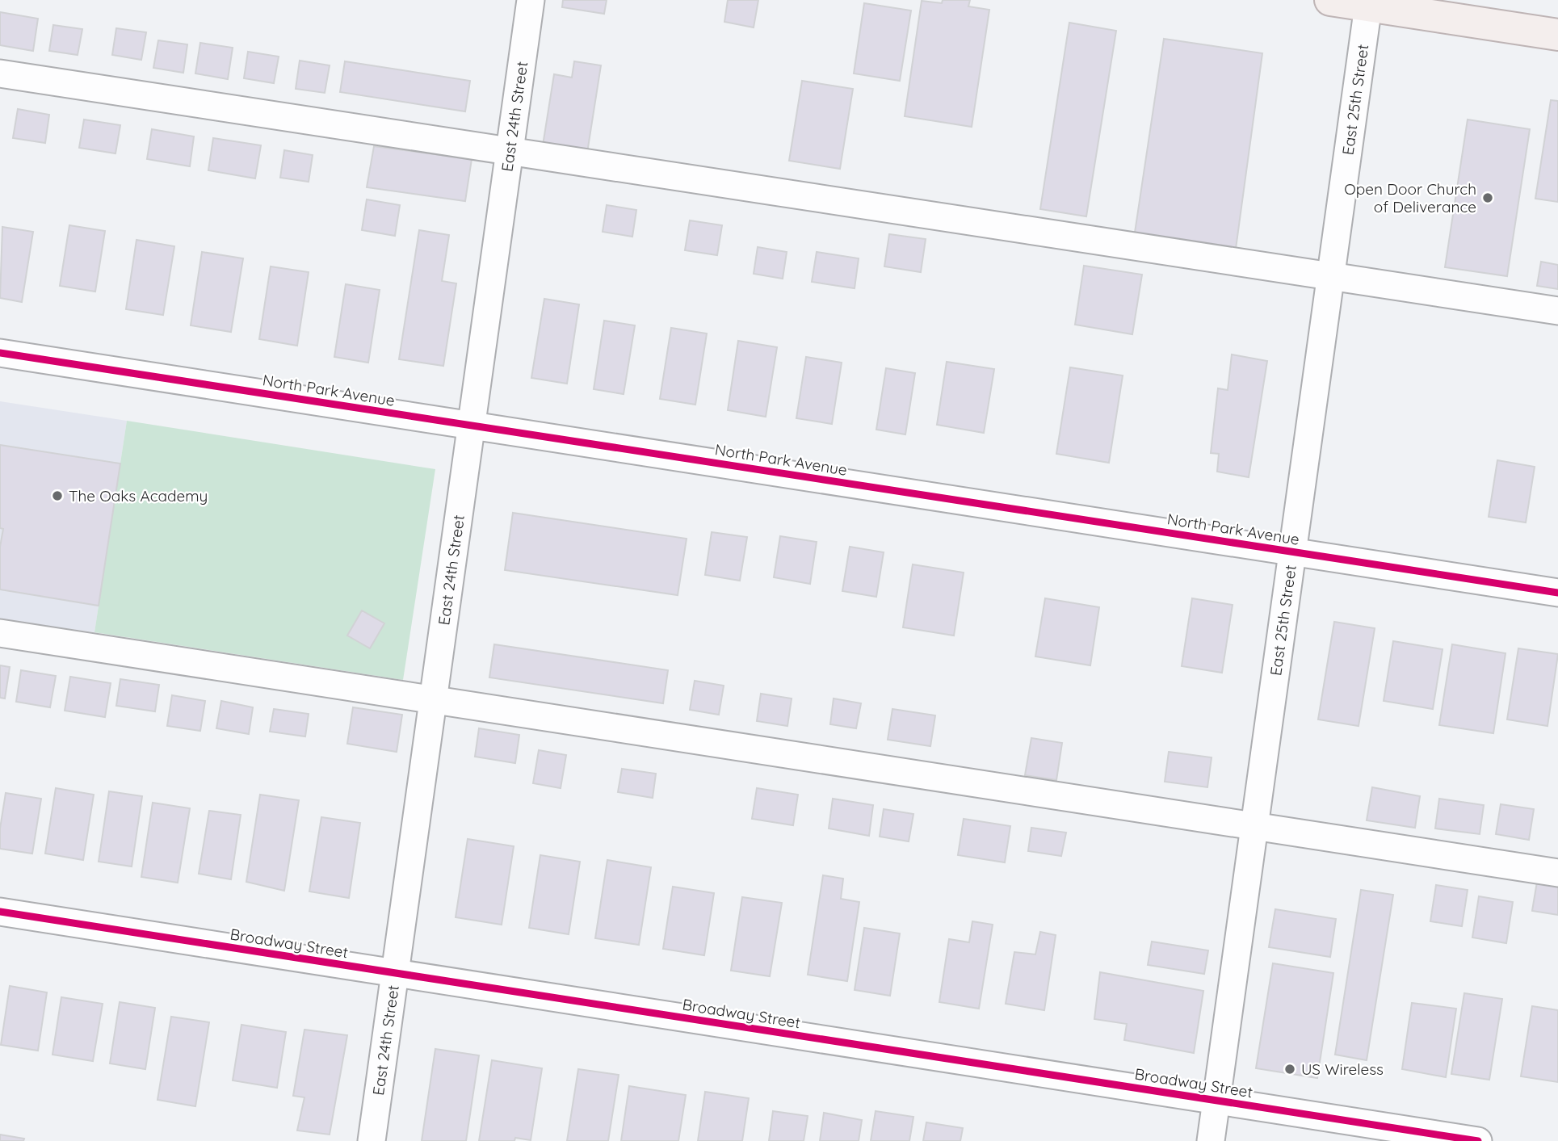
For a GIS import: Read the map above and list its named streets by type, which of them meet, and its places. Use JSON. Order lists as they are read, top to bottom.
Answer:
{
  "streets": {
    "street": [
      "East 25th Street",
      "East 24th Street",
      "North Park Avenue",
      "Broadway Street"
    ]
  },
  "crossings": [
    ["East 25th Street", "North Park Avenue"],
    ["East 25th Street", "Broadway Street"],
    ["East 24th Street", "North Park Avenue"],
    ["East 24th Street", "Broadway Street"]
  ],
  "places": ["Open Door Church of Deliverance", "The Oaks Academy", "US Wireless"]
}
